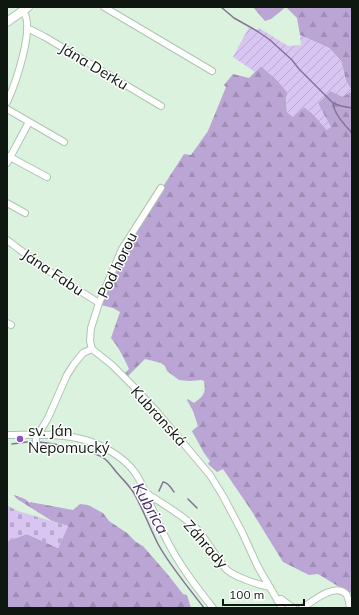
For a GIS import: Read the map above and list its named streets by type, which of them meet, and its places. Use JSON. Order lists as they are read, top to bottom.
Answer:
{
  "streets": {
    "street": [
      "Jána Derku",
      "Pod horou",
      "Jána Fabu",
      "Kubranská",
      "Záhrady"
    ]
  },
  "crossings": [
    ["Pod horou", "Jána Fabu"],
    ["Pod horou", "Kubranská"],
    ["Kubranská", "Záhrady"]
  ],
  "water": ["Kubrica"],
  "places": ["sv. Ján Nepomucký"],
  "scale_bar": "100 m"
}
